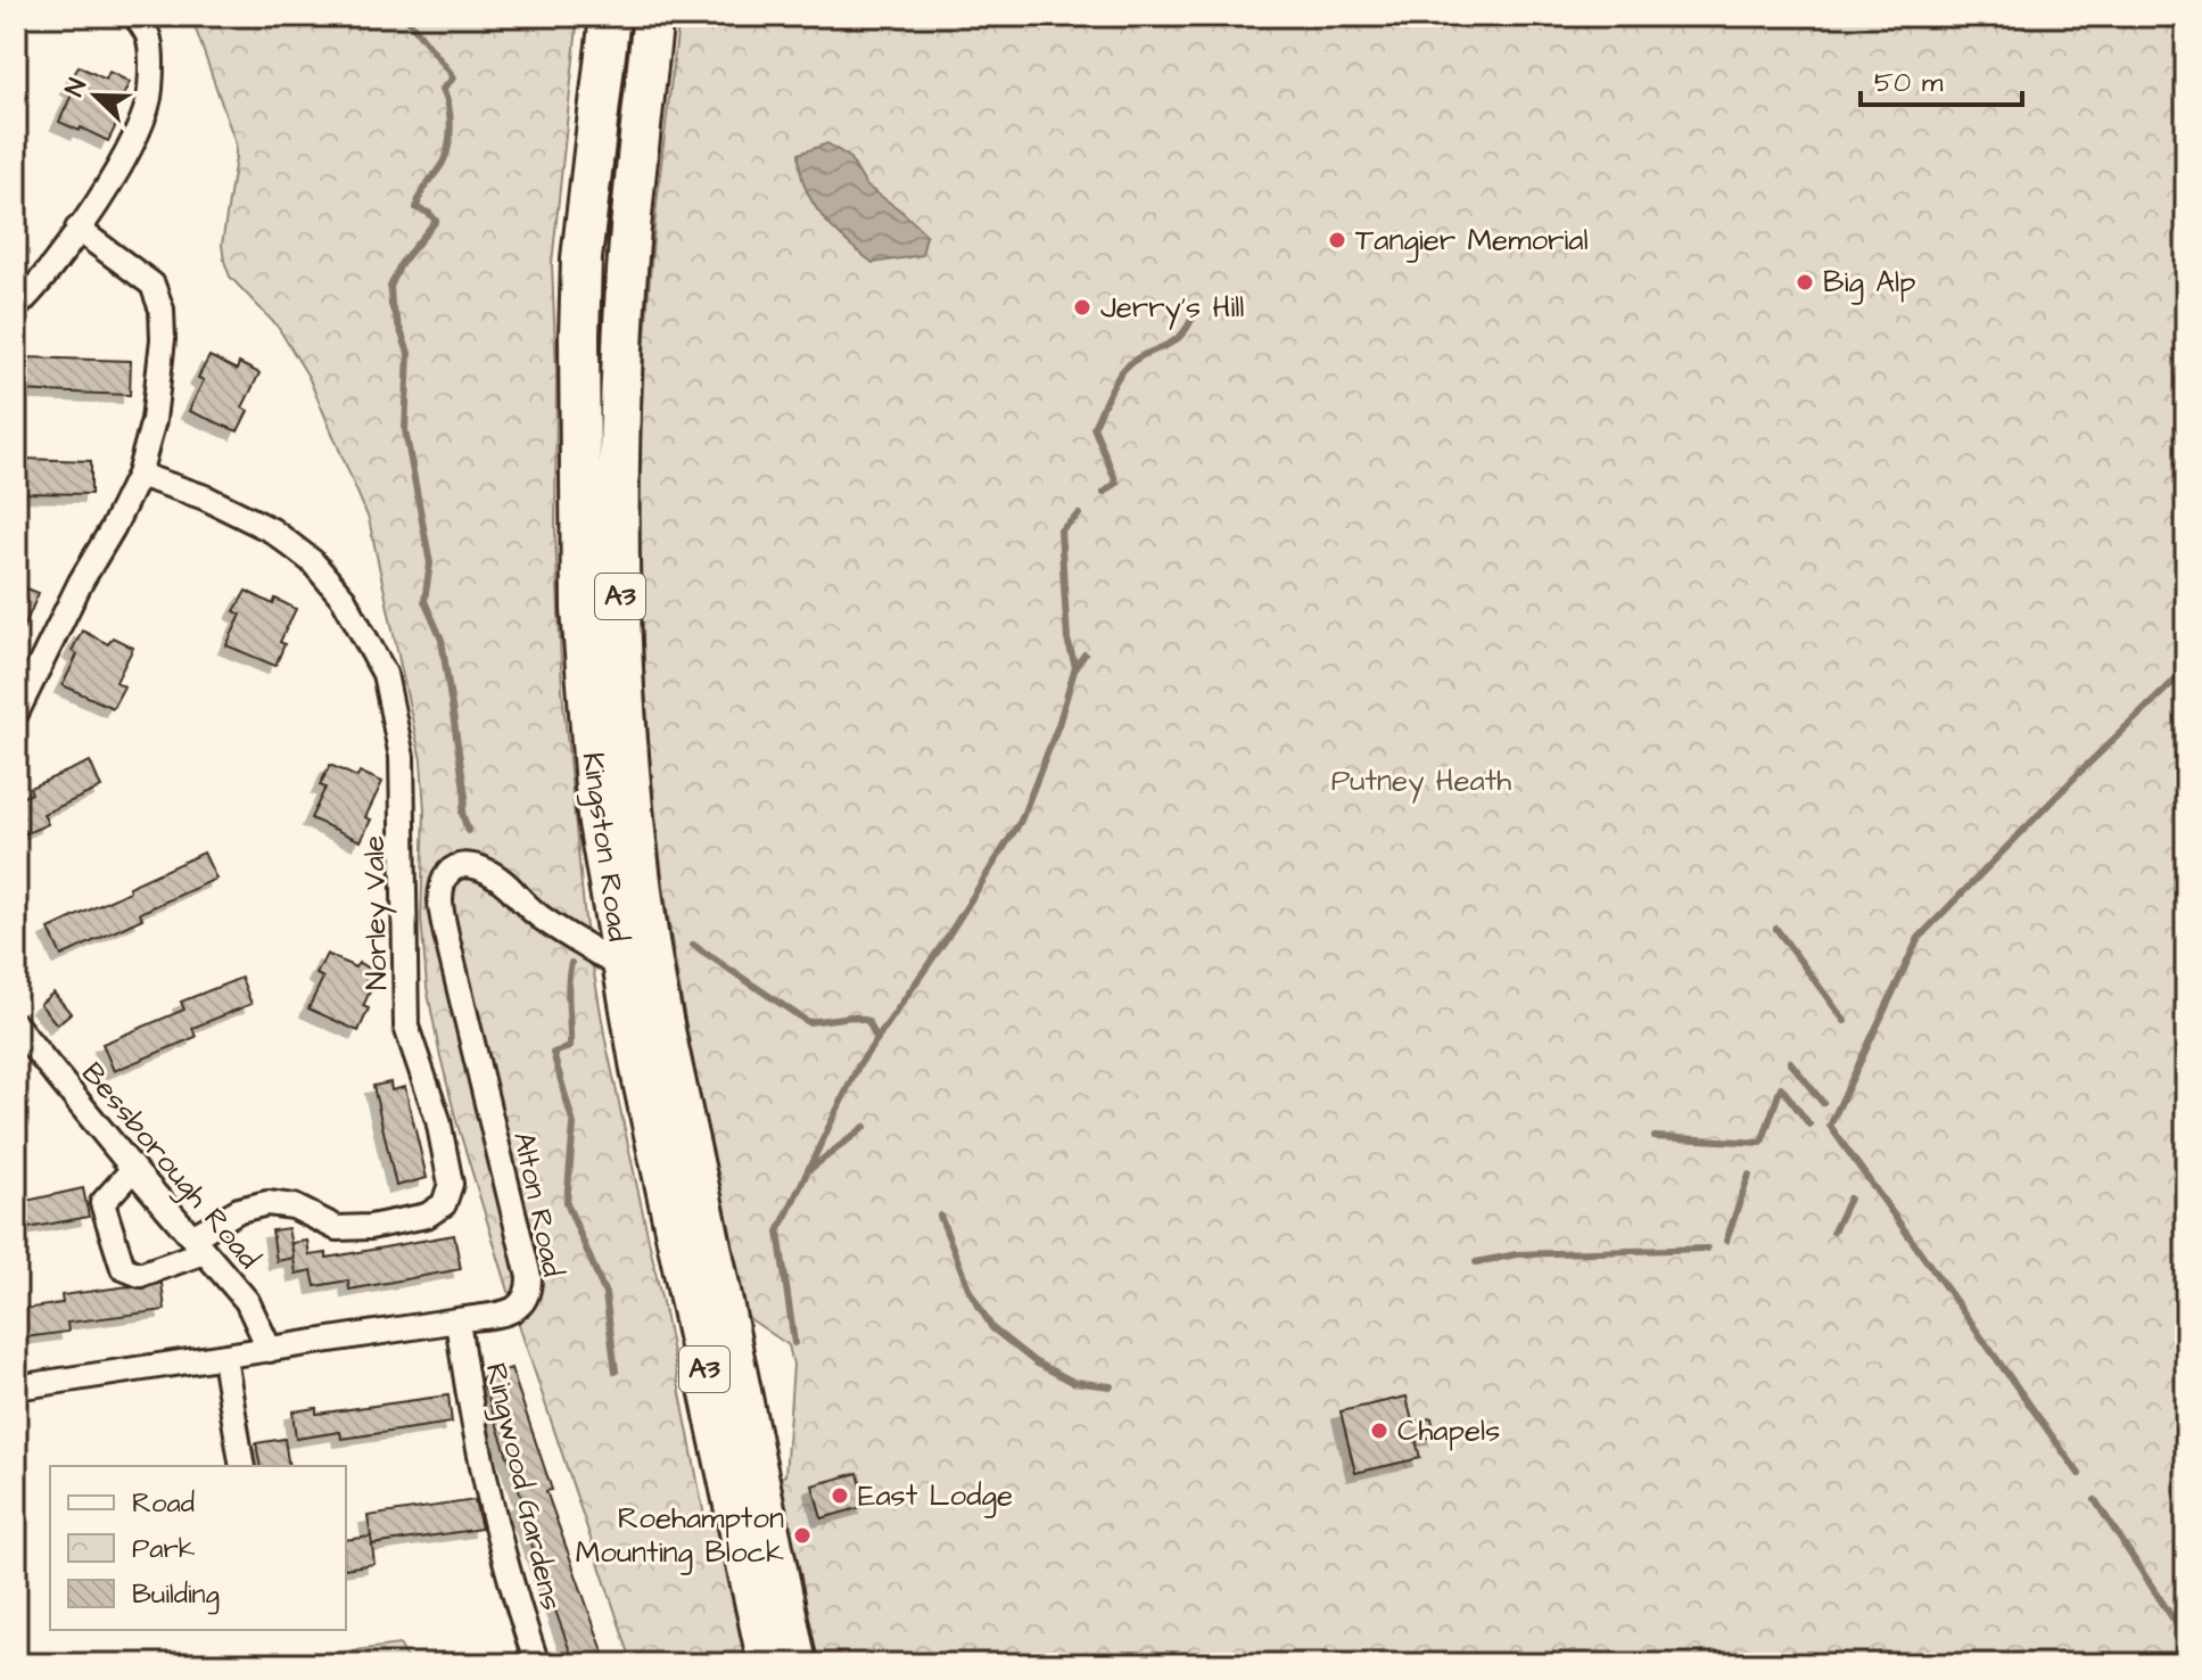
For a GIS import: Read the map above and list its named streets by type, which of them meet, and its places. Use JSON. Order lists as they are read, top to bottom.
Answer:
{
  "streets": {
    "highway": ["A3", "Kingston Road"],
    "street": [
      "Norley Vale",
      "Bessborough Road",
      "Alton Road",
      "Ringwood Gardens"
    ]
  },
  "crossings": [
    ["Kingston Road", "Alton Road"],
    ["Norley Vale", "Bessborough Road"],
    ["Bessborough Road", "Alton Road"],
    ["Alton Road", "Ringwood Gardens"]
  ],
  "parks": ["Putney Heath"],
  "places": [
    "Tangier Memorial",
    "Big Alp",
    "Jerry's Hill",
    "Chapels",
    "East Lodge",
    "Roehampton Mounting Block"
  ],
  "legend": ["Road", "Park", "Building"],
  "scale_bar": "50 m",
  "north": "top left"
}
